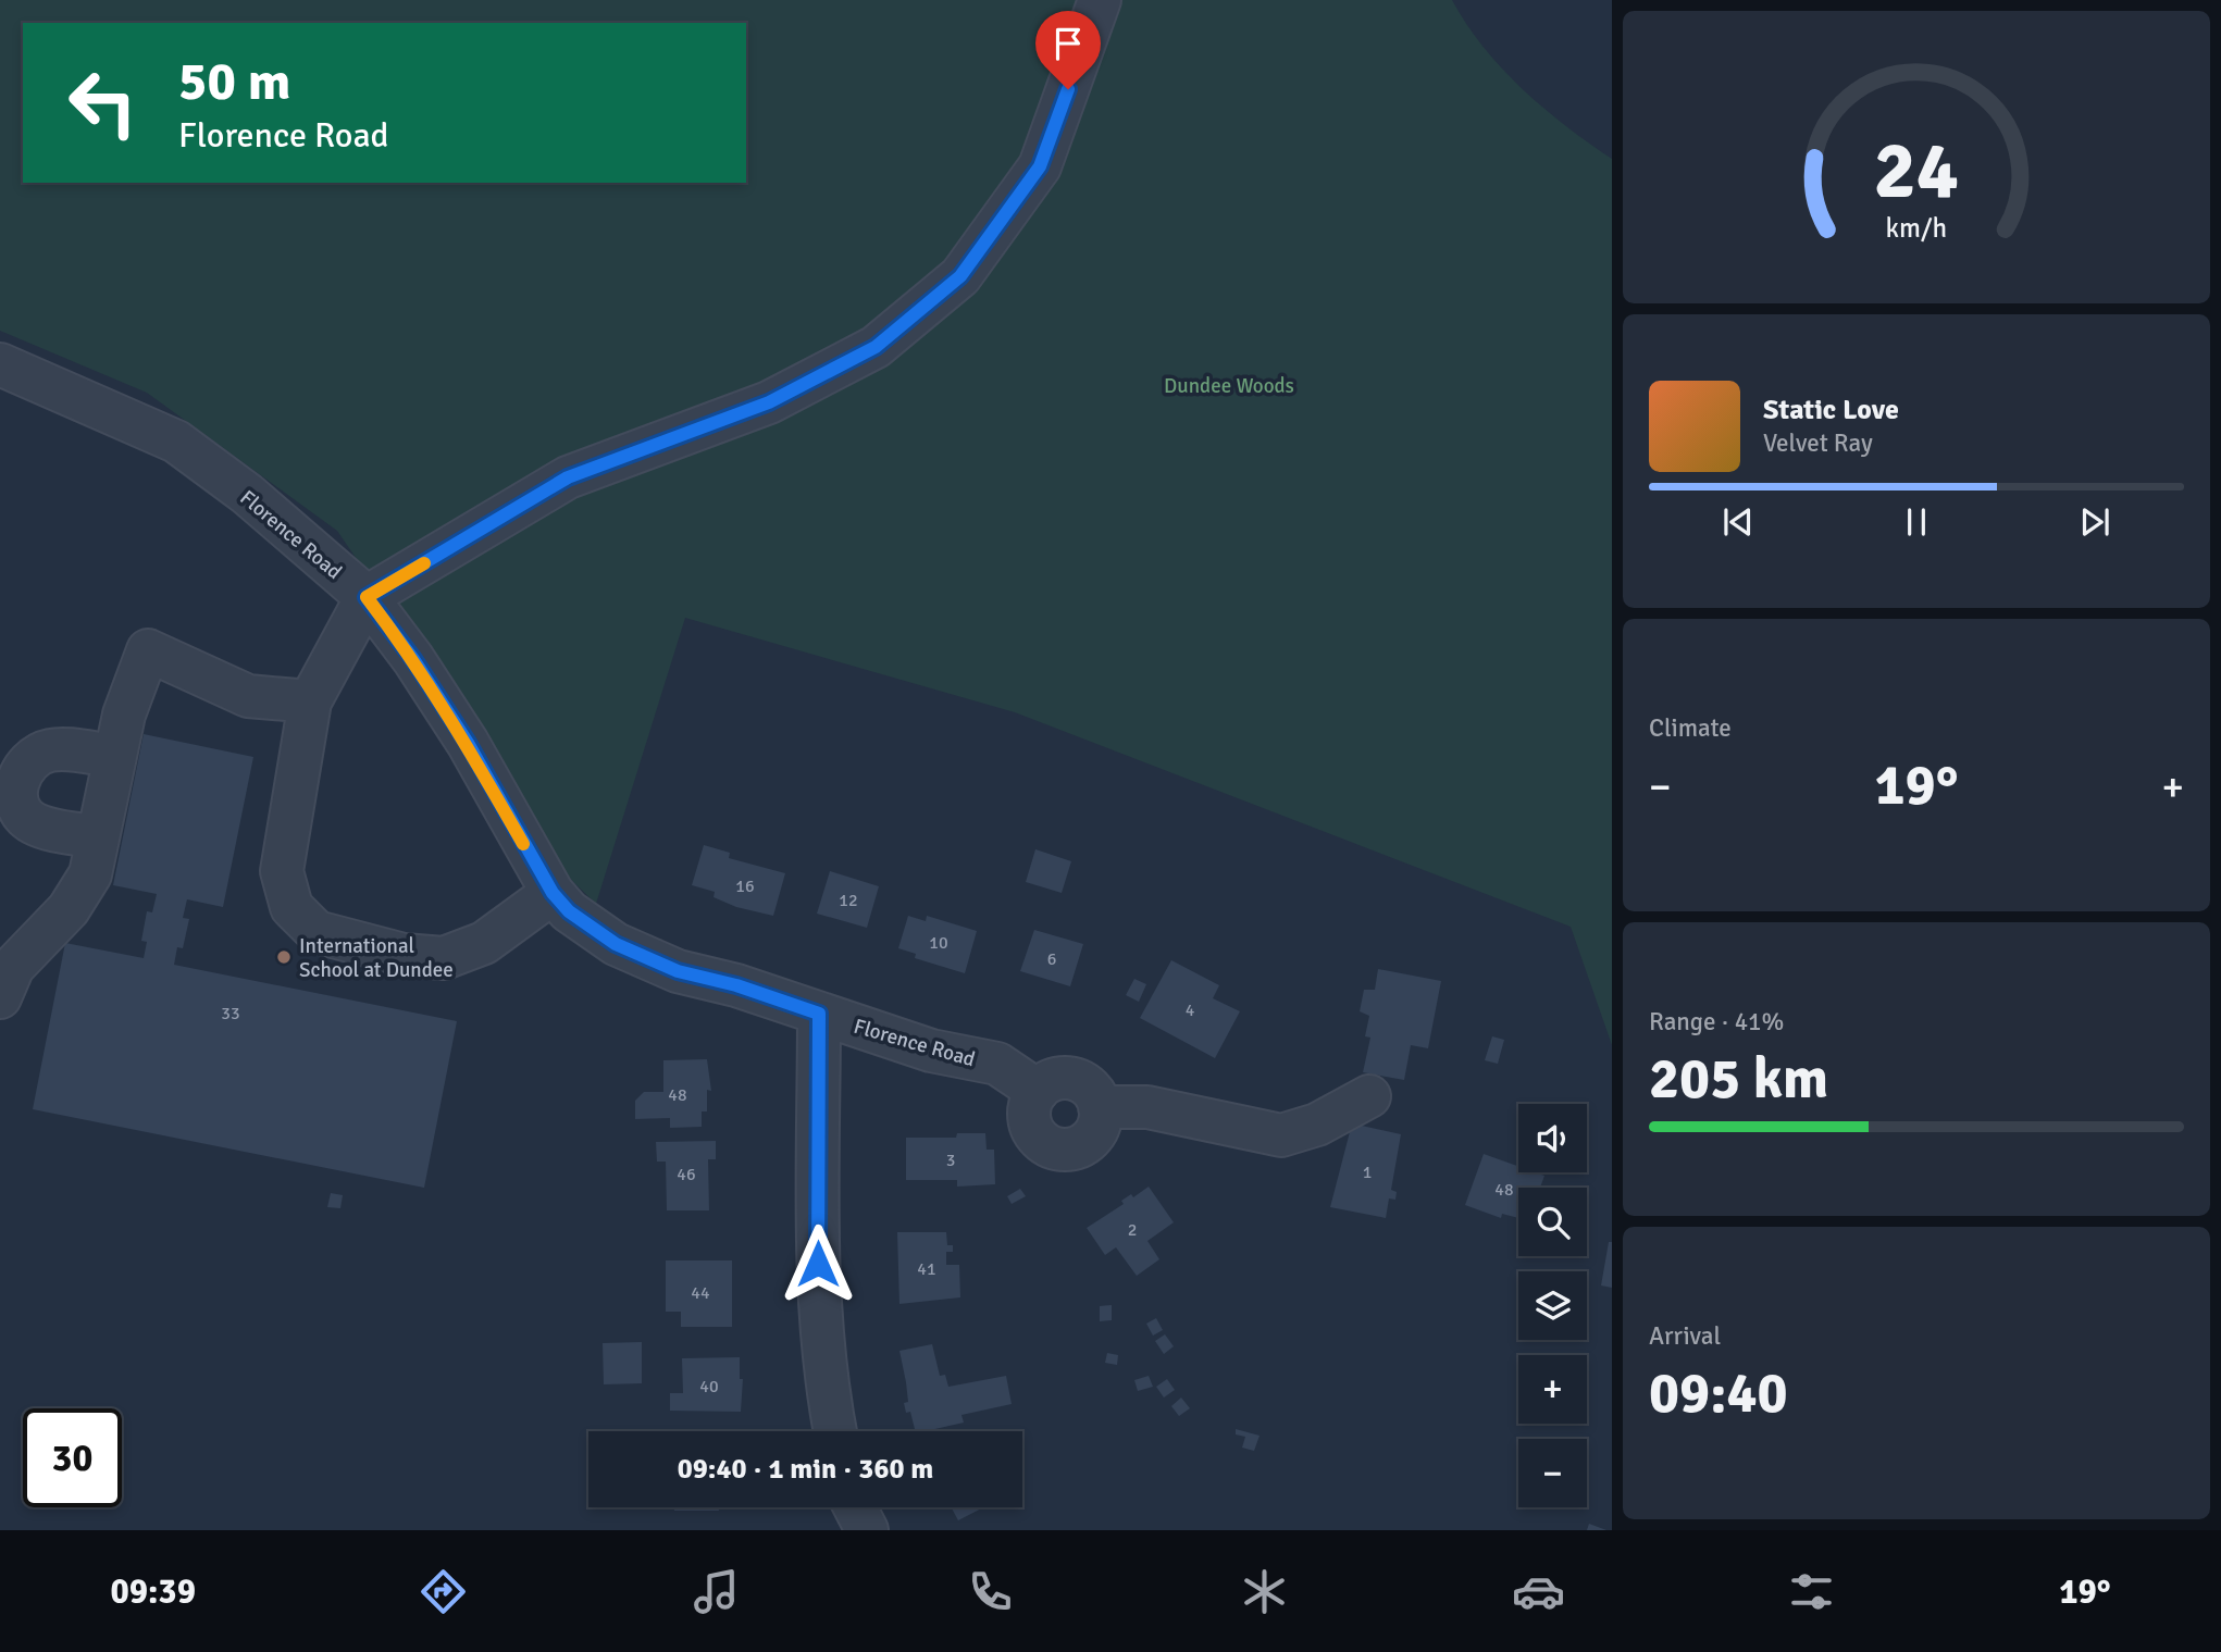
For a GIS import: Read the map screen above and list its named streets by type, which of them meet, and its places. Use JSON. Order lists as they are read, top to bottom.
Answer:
{
  "streets": {
    "street": ["Florence Road"]
  },
  "parks": ["Dundee Woods"],
  "places": ["International School at Dundee"],
  "house_numbers": [
    "16",
    "12",
    "10",
    "6",
    "4",
    "33",
    "48",
    "3",
    "1",
    "46",
    "48",
    "2",
    "41",
    "44",
    "40"
  ],
  "page": {
    "turn": ["50 m", "Florence Road"],
    "song": ["Static Love", "Velvet Ray"],
    "tile": [
      "Climate",
      ["Range · 41%", "205 km"],
      ["Arrival", "09:40"]
    ],
    "heat": ["−", "19°", "+"],
    "map_buttons": ["+", "−"],
    "limit": "30",
    "trip": "09:40 · 1 min · 360 m",
    "tabs": ["09:39", "19°"],
    "gauge": ["24", "km/h"]
  }
}
